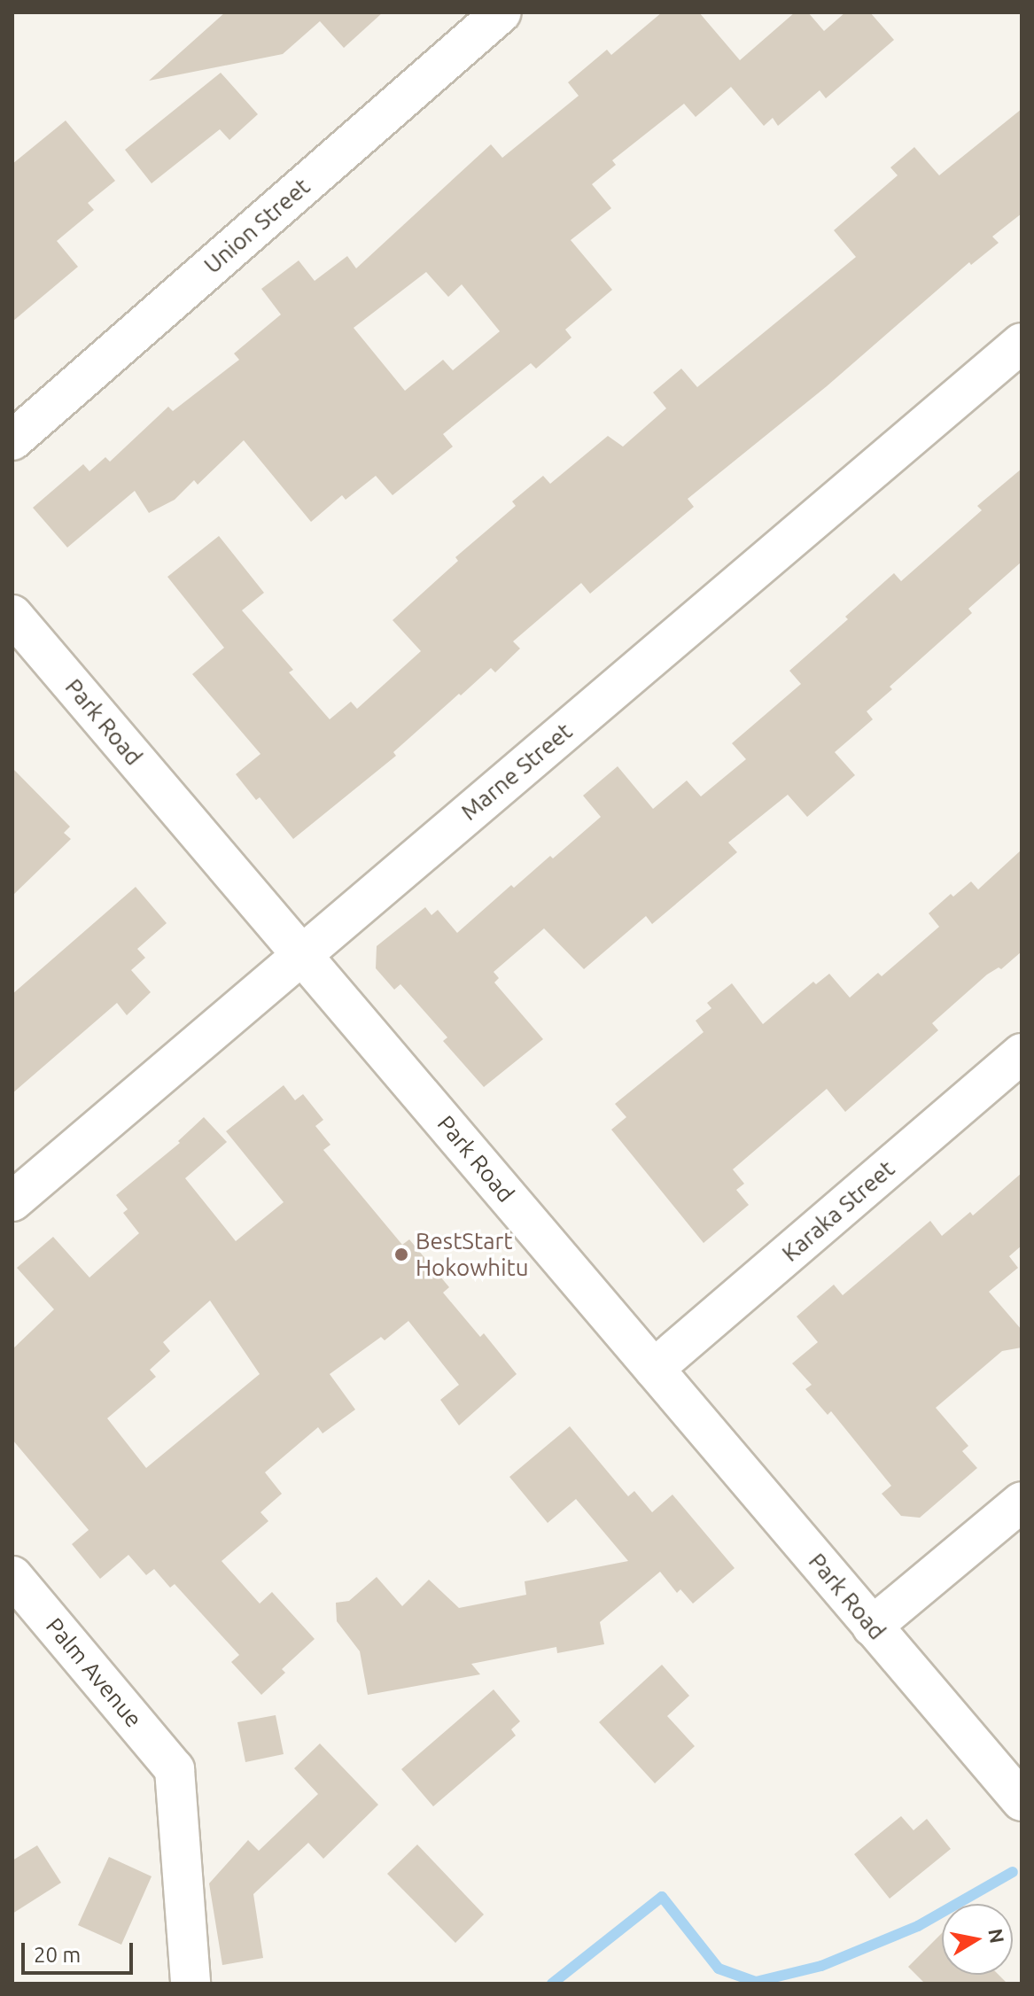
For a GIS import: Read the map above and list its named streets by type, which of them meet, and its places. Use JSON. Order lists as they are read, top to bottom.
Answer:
{
  "streets": {
    "street": [
      "Union Street",
      "Park Road",
      "Marne Street",
      "Karaka Street",
      "Palm Avenue"
    ]
  },
  "crossings": [
    ["Park Road", "Marne Street"],
    ["Park Road", "Karaka Street"]
  ],
  "places": ["BestStart Hokowhitu"],
  "scale_bar": "20 m",
  "north": "right"
}
